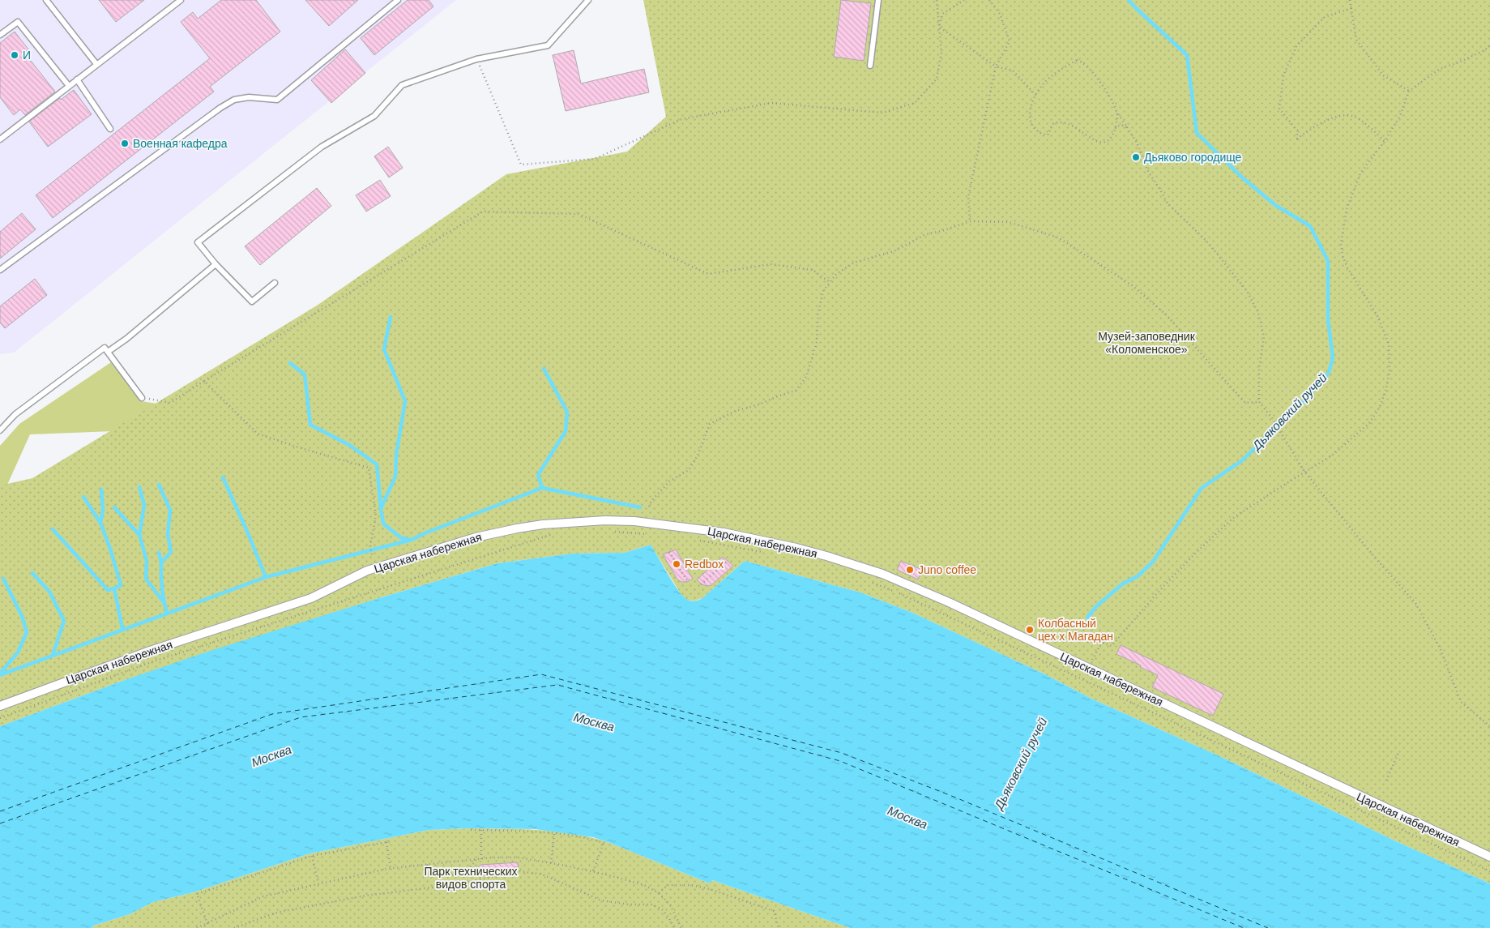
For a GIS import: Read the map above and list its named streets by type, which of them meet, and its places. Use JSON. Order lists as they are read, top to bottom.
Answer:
{
  "streets": {
    "street": ["Царская набережная"]
  },
  "water": ["Дьяковский ручей", "Москва"],
  "parks": ["Музей-заповедник «Коломенское»", "Парк технических видов спорта"],
  "places": [
    "И",
    "Военная кафедра",
    "Дьяково городище",
    "Redbox",
    "Juno coffee",
    "Колбасный цех x Магадан"
  ]
}
